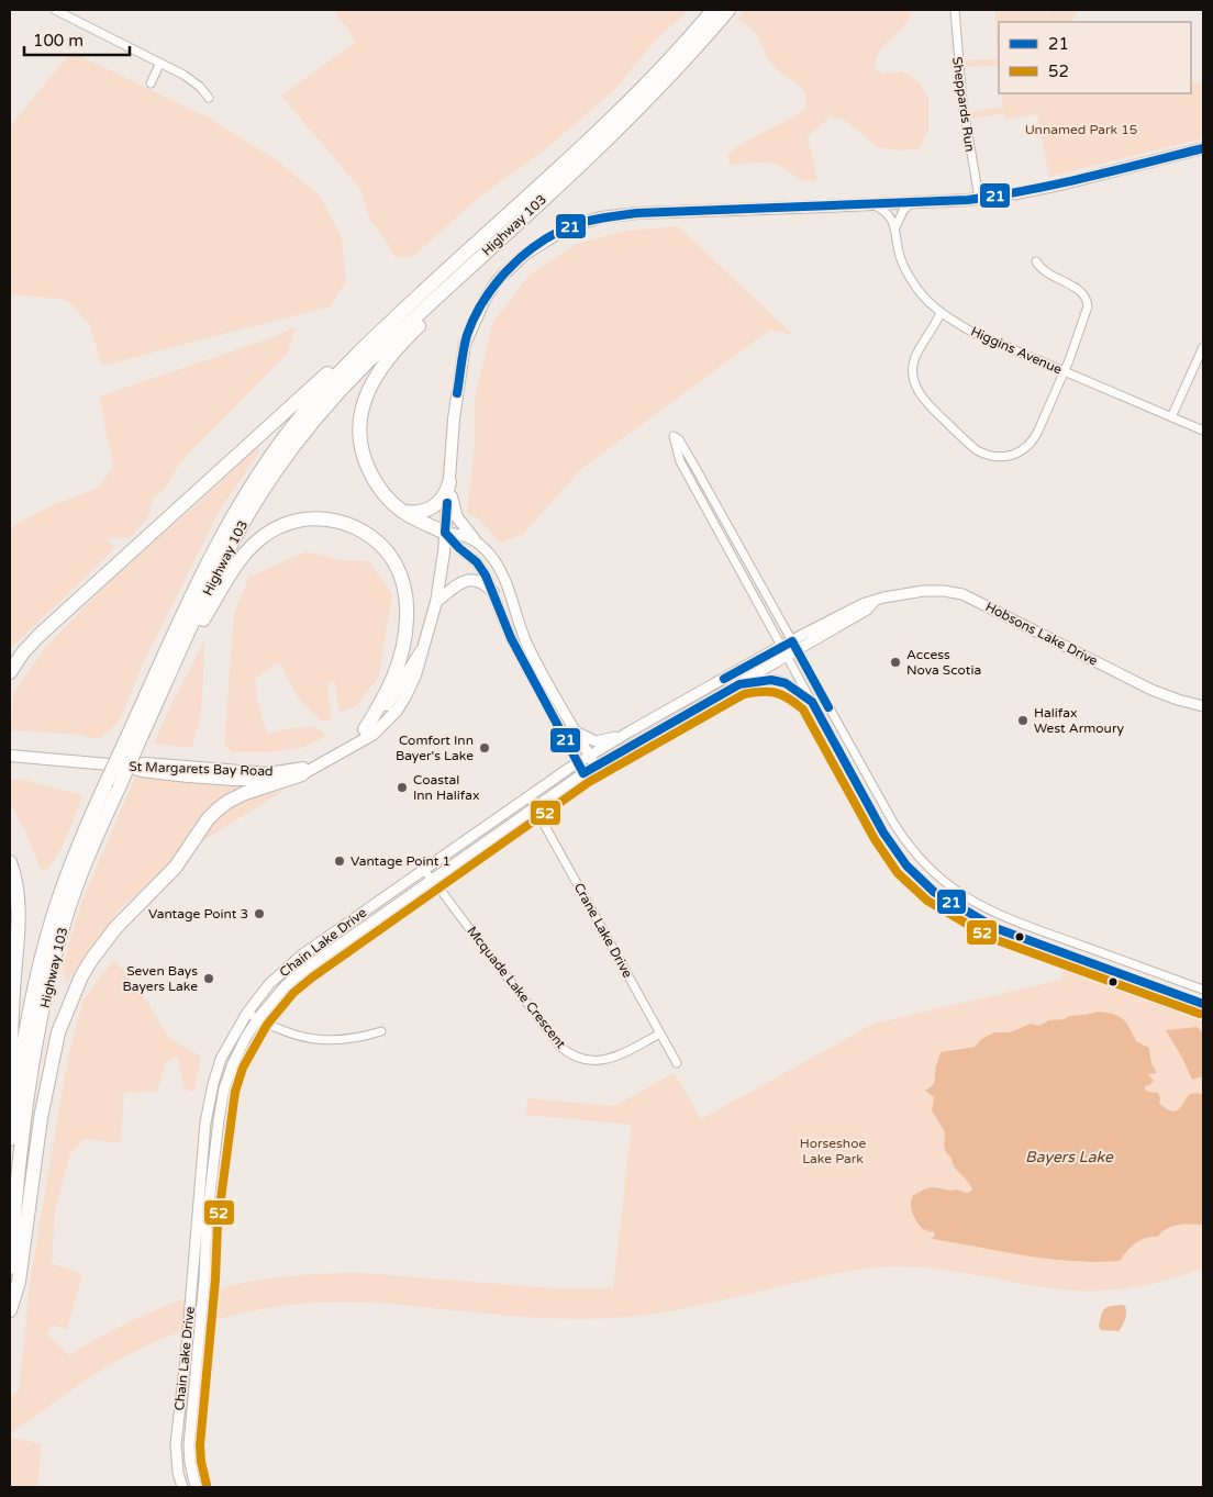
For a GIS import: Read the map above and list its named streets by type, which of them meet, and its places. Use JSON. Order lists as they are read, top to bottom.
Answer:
{
  "streets": {
    "highway": ["Highway 103"],
    "main road": ["St Margarets Bay Road"],
    "street": [
      "Sheppards Run",
      "Higgins Avenue",
      "Hobsons Lake Drive",
      "Crane Lake Drive",
      "Chain Lake Drive",
      "Mcquade Lake Crescent"
    ]
  },
  "crossings": [
    ["Sheppards Run", "St Margarets Bay Road"],
    ["Hobsons Lake Drive", "Chain Lake Drive"],
    ["Crane Lake Drive", "Chain Lake Drive"],
    ["Crane Lake Drive", "Mcquade Lake Crescent"],
    ["Chain Lake Drive", "Mcquade Lake Crescent"]
  ],
  "water": ["Bayers Lake"],
  "parks": ["Unnamed Park 15", "Horseshoe Lake Park"],
  "places": [
    "Access Nova Scotia",
    "Halifax West Armoury",
    "Comfort Inn Bayer's Lake",
    "Coastal Inn Halifax",
    "Vantage Point 1",
    "Vantage Point 3",
    "Seven Bays Bayers Lake"
  ],
  "lines": ["transit line 21", "transit line 52"],
  "legend": ["21", "52"],
  "scale_bar": "100 m"
}
